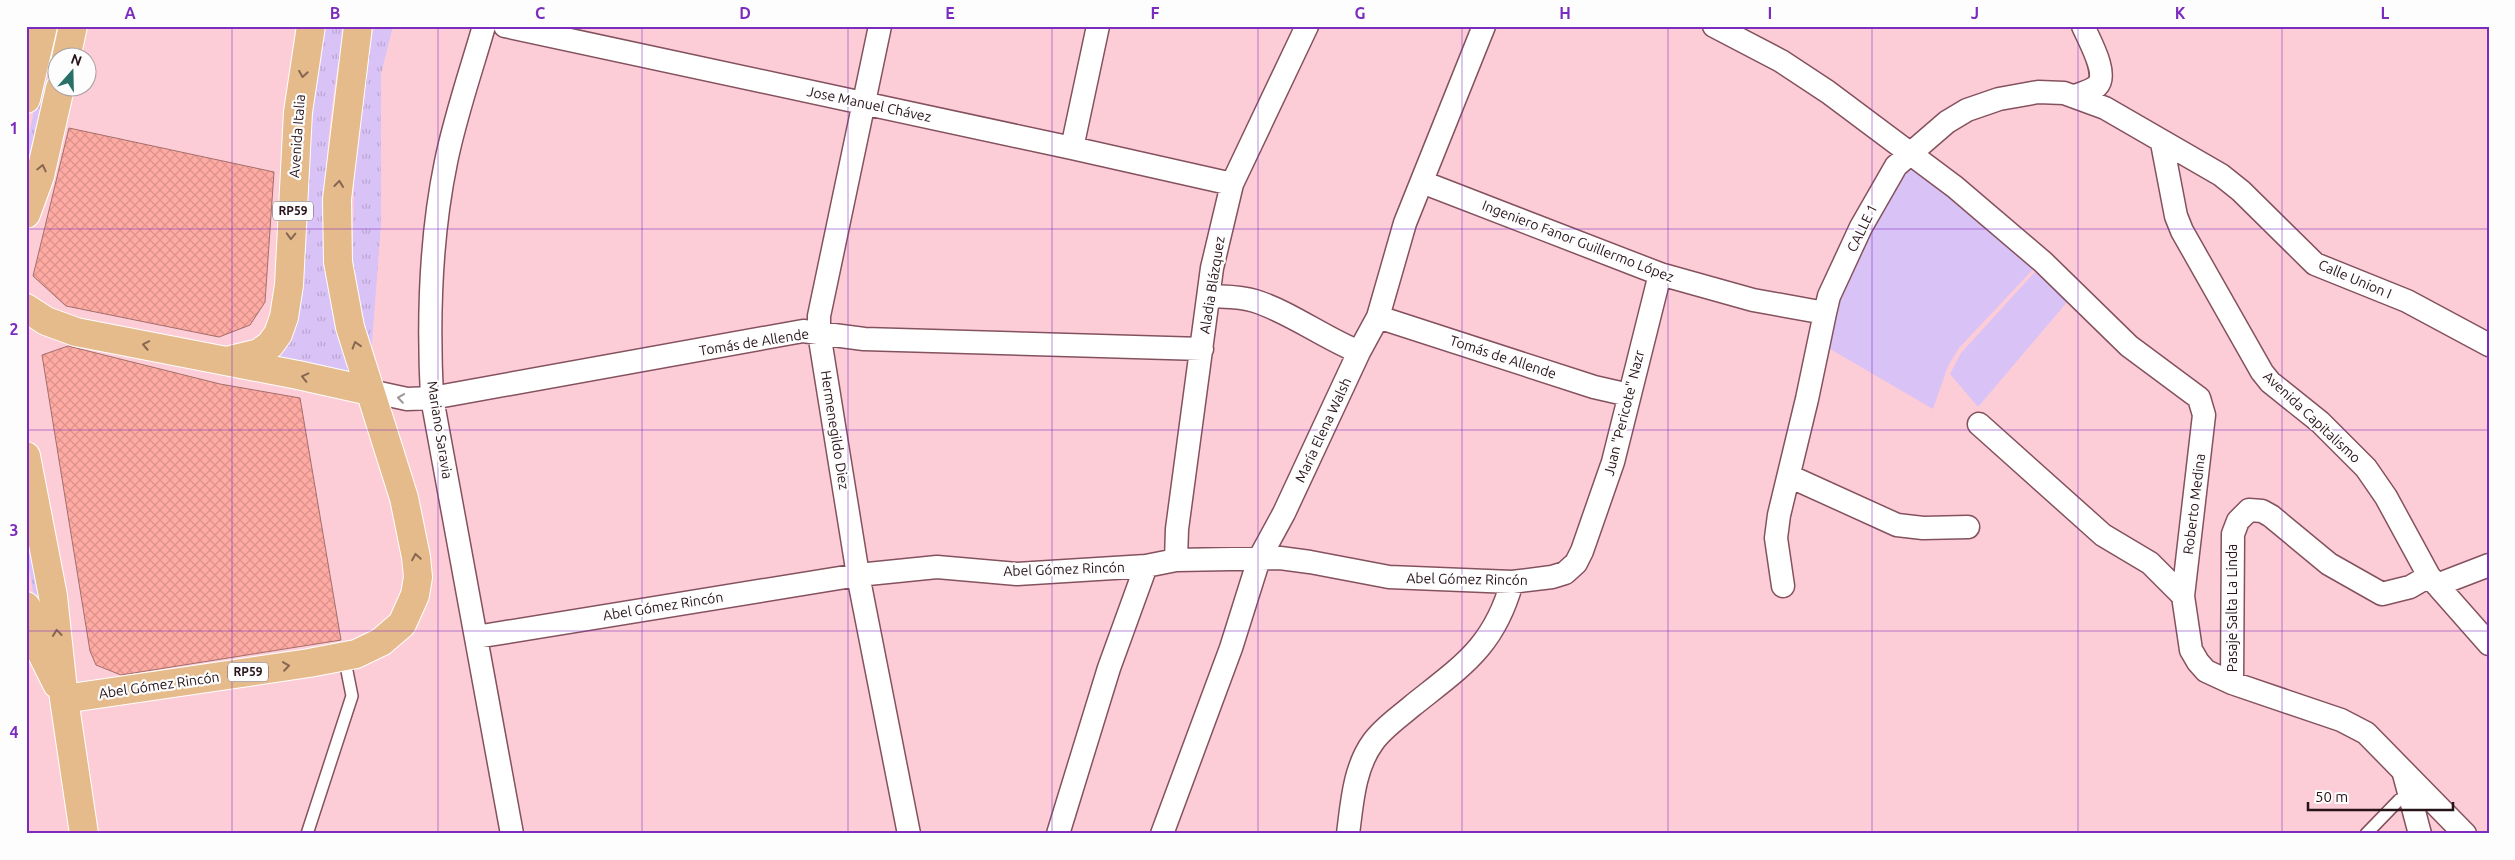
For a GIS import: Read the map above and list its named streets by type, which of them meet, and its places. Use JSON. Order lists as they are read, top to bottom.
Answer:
{
  "streets": {
    "main road": ["Avenida Italia", "RP59", "Abel Gómez Rincón"],
    "street": [
      "Jose Manuel Chávez",
      "CALLE 1",
      "Ingeniero Fanor Guillermo López",
      "Calle Union I",
      "Aladia Blázquez",
      "Tomás de Allende",
      "Juan \"Pericote\" Nazr",
      "Avenida Capitalismo",
      "Mariano Saravia",
      "Hermenegildo Diez",
      "María Elena Walsh",
      "Roberto Medina",
      "Pasaje Salta La Linda"
    ]
  },
  "crossings": [
    ["Jose Manuel Chávez", "Aladia Blázquez"],
    ["Jose Manuel Chávez", "Hermenegildo Diez"],
    ["Avenida Italia", "RP59"],
    ["RP59", "Tomás de Allende"],
    ["RP59", "Abel Gómez Rincón"],
    ["CALLE 1", "Ingeniero Fanor Guillermo López"],
    ["CALLE 1", "Calle Union I"],
    ["CALLE 1", "Avenida Capitalismo"],
    ["CALLE 1", "Roberto Medina"],
    ["Ingeniero Fanor Guillermo López", "Juan \"Pericote\" Nazr"],
    ["Ingeniero Fanor Guillermo López", "María Elena Walsh"],
    ["Calle Union I", "Avenida Capitalismo"],
    ["Aladia Blázquez", "Tomás de Allende"],
    ["Aladia Blázquez", "Abel Gómez Rincón"],
    ["Tomás de Allende", "Juan \"Pericote\" Nazr"],
    ["Tomás de Allende", "Mariano Saravia"],
    ["Tomás de Allende", "Hermenegildo Diez"],
    ["Tomás de Allende", "María Elena Walsh"],
    ["Tomás de Allende", "Abel Gómez Rincón"],
    ["Juan \"Pericote\" Nazr", "Abel Gómez Rincón"],
    ["Avenida Capitalismo", "Pasaje Salta La Linda"],
    ["Mariano Saravia", "Abel Gómez Rincón"],
    ["Hermenegildo Diez", "Abel Gómez Rincón"],
    ["María Elena Walsh", "Abel Gómez Rincón"],
    ["Roberto Medina", "Pasaje Salta La Linda"]
  ],
  "scale_bar": "50 m",
  "north": "top",
  "grid": {
    "columns": [
      "A",
      "B",
      "C",
      "D",
      "E",
      "F",
      "G",
      "H",
      "I",
      "J",
      "K",
      "L"
    ],
    "rows": [
      "1",
      "2",
      "3",
      "4"
    ]
  }
}
